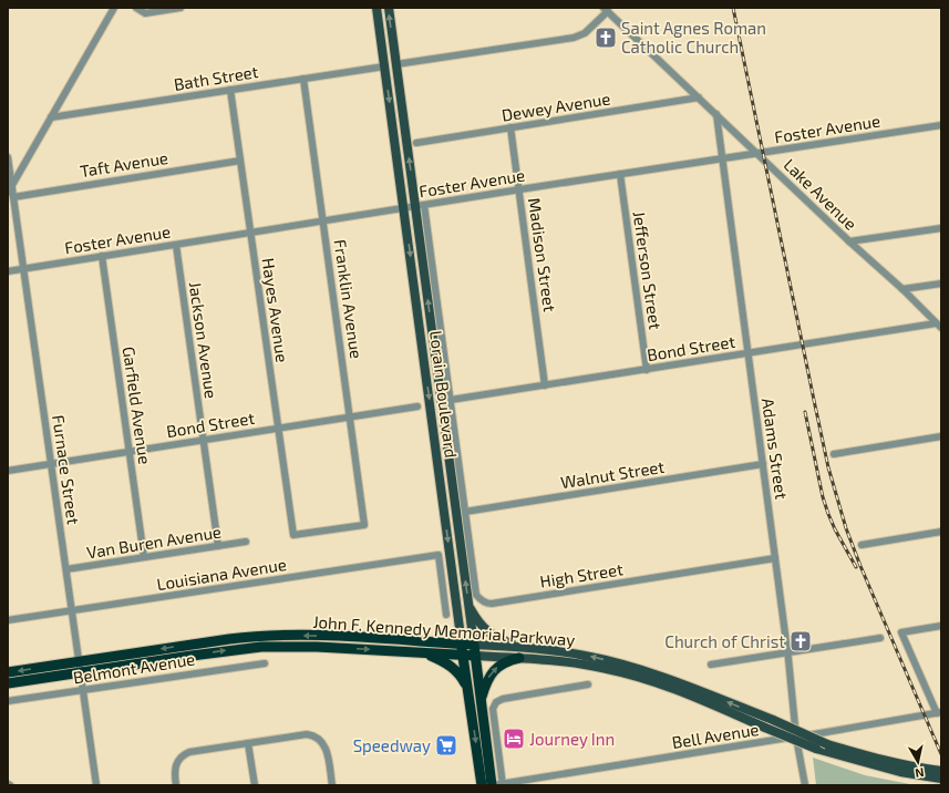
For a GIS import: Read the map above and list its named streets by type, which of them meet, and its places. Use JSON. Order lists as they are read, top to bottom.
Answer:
{
  "streets": {
    "highway": ["Lorain Boulevard", "John F. Kennedy Memorial Parkway"],
    "street": [
      "Bath Street",
      "Dewey Avenue",
      "Foster Avenue",
      "Taft Avenue",
      "Lake Avenue",
      "Madison Street",
      "Jefferson Street",
      "Franklin Avenue",
      "Hayes Avenue",
      "Jackson Avenue",
      "Bond Street",
      "Garfield Avenue",
      "Adams Street",
      "Furnace Street",
      "Walnut Street",
      "Van Buren Avenue",
      "Louisiana Avenue",
      "High Street",
      "Belmont Avenue",
      "Bell Avenue"
    ]
  },
  "crossings": [
    ["Bath Street", "Franklin Avenue"],
    ["Bath Street", "Hayes Avenue"],
    ["Bath Street", "Lorain Boulevard"],
    ["Dewey Avenue", "Lake Avenue"],
    ["Dewey Avenue", "Madison Street"],
    ["Foster Avenue", "Lake Avenue"],
    ["Foster Avenue", "Madison Street"],
    ["Foster Avenue", "Jefferson Street"],
    ["Foster Avenue", "Franklin Avenue"],
    ["Foster Avenue", "Hayes Avenue"],
    ["Foster Avenue", "Jackson Avenue"],
    ["Foster Avenue", "Lorain Boulevard"],
    ["Foster Avenue", "Garfield Avenue"],
    ["Foster Avenue", "Adams Street"],
    ["Foster Avenue", "Furnace Street"],
    ["Taft Avenue", "Hayes Avenue"],
    ["Taft Avenue", "Furnace Street"],
    ["Lake Avenue", "Bond Street"],
    ["Lake Avenue", "Adams Street"],
    ["Madison Street", "Bond Street"],
    ["Jefferson Street", "Bond Street"],
    ["Franklin Avenue", "Hayes Avenue"],
    ["Franklin Avenue", "Bond Street"],
    ["Hayes Avenue", "Bond Street"],
    ["Jackson Avenue", "Bond Street"],
    ["Jackson Avenue", "Van Buren Avenue"],
    ["Bond Street", "Lorain Boulevard"],
    ["Bond Street", "Garfield Avenue"],
    ["Bond Street", "Adams Street"],
    ["Bond Street", "Furnace Street"],
    ["Lorain Boulevard", "Walnut Street"],
    ["Lorain Boulevard", "High Street"],
    ["Lorain Boulevard", "John F. Kennedy Memorial Parkway"],
    ["Lorain Boulevard", "Bell Avenue"],
    ["Garfield Avenue", "Van Buren Avenue"],
    ["Adams Street", "Walnut Street"],
    ["Adams Street", "High Street"],
    ["Adams Street", "Bell Avenue"],
    ["Furnace Street", "Van Buren Avenue"],
    ["Furnace Street", "Louisiana Avenue"],
    ["Furnace Street", "John F. Kennedy Memorial Parkway"],
    ["Furnace Street", "Belmont Avenue"],
    ["Walnut Street", "High Street"]
  ],
  "places": {
    "church": ["Saint Agnes Roman Catholic Church", "Church of Christ"],
    "hotel": ["Journey Inn"],
    "supermarket": ["Speedway"]
  },
  "north": "bottom"
}
